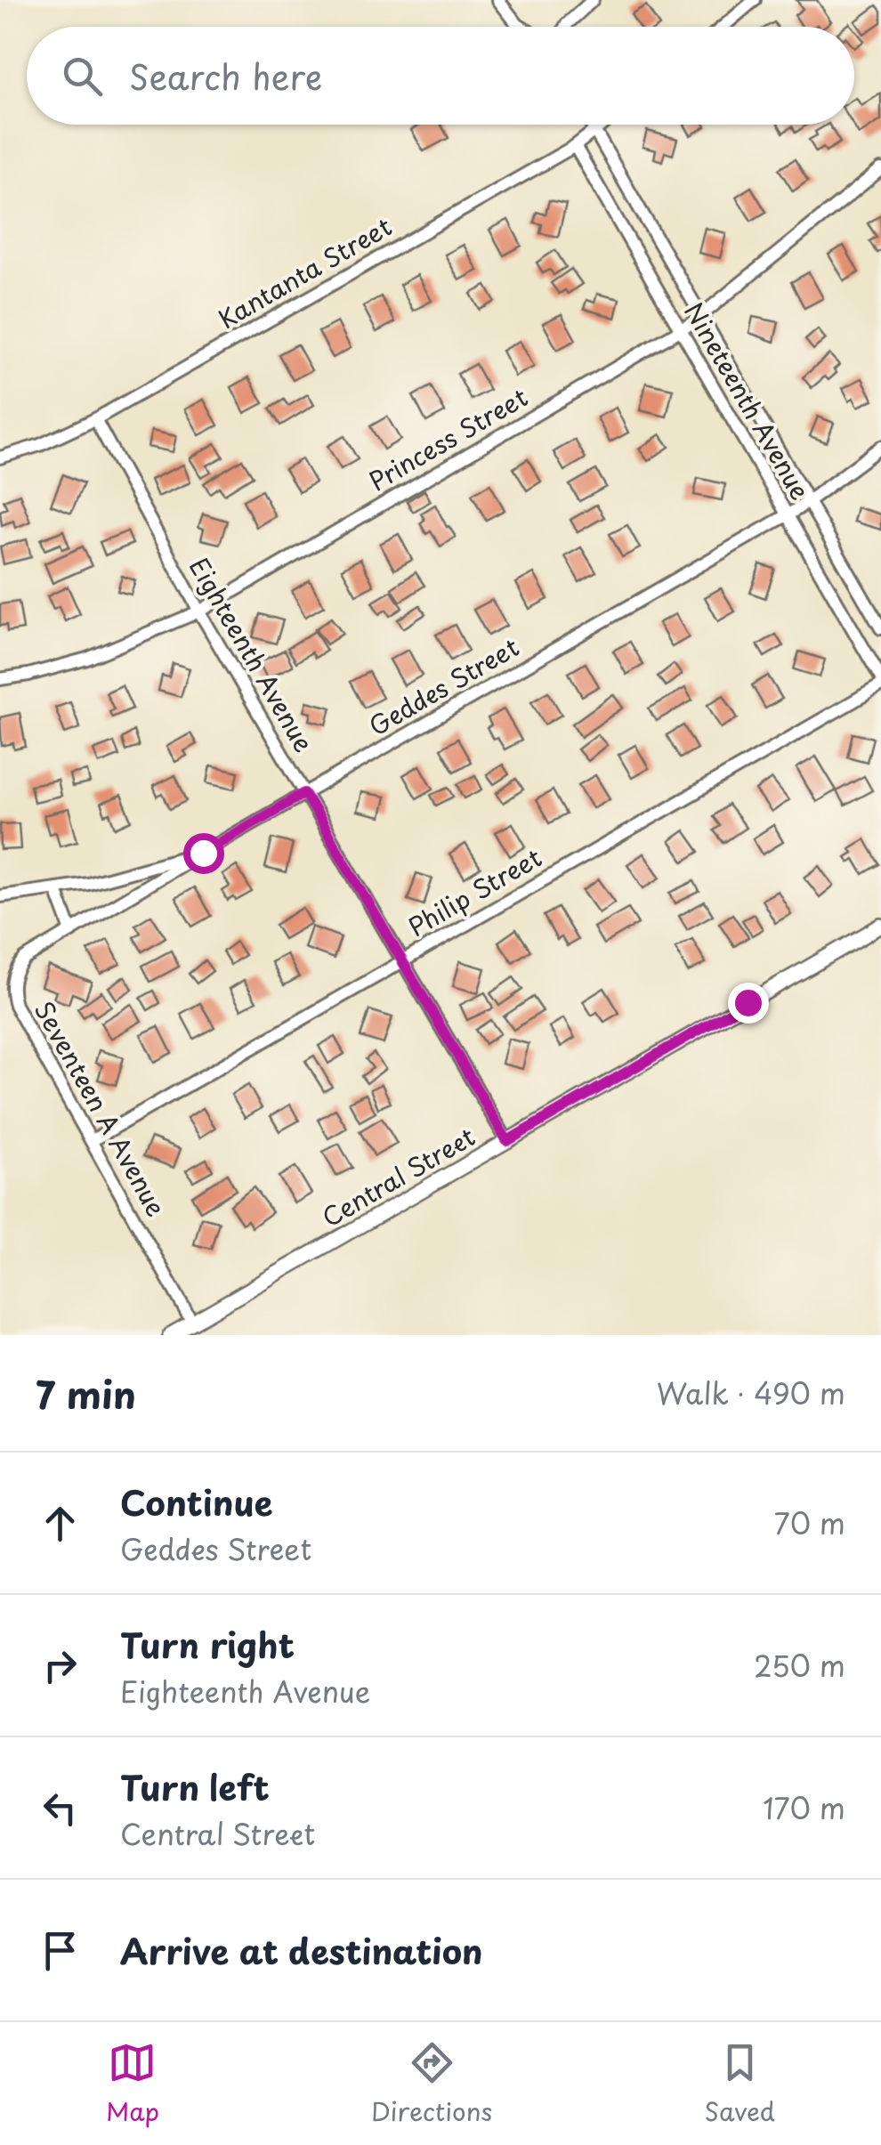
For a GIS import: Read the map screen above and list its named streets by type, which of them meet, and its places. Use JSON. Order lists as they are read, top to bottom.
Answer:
{
  "streets": {
    "main road": ["Central Street"],
    "street": [
      "Kantanta Street",
      "Nineteenth Avenue",
      "Princess Street",
      "Eighteenth Avenue",
      "Geddes Street",
      "Philip Street",
      "Seventeen A Avenue"
    ]
  },
  "crossings": [
    ["Kantanta Street", "Nineteenth Avenue"],
    ["Kantanta Street", "Eighteenth Avenue"],
    ["Nineteenth Avenue", "Princess Street"],
    ["Nineteenth Avenue", "Geddes Street"],
    ["Princess Street", "Eighteenth Avenue"],
    ["Eighteenth Avenue", "Geddes Street"],
    ["Eighteenth Avenue", "Philip Street"],
    ["Eighteenth Avenue", "Central Street"],
    ["Geddes Street", "Seventeen A Avenue"],
    ["Philip Street", "Seventeen A Avenue"],
    ["Seventeen A Avenue", "Central Street"]
  ],
  "page": {
    "search": "Search here",
    "heading": ["7 min", "Walk · 490 m"],
    "list": [
      ["Continue", "Geddes Street", "70 m"],
      ["Turn right", "Eighteenth Avenue", "250 m"],
      ["Turn left", "Central Street", "170 m"],
      "Arrive at destination"
    ],
    "nav": ["Map", "Directions", "Saved"]
  }
}
